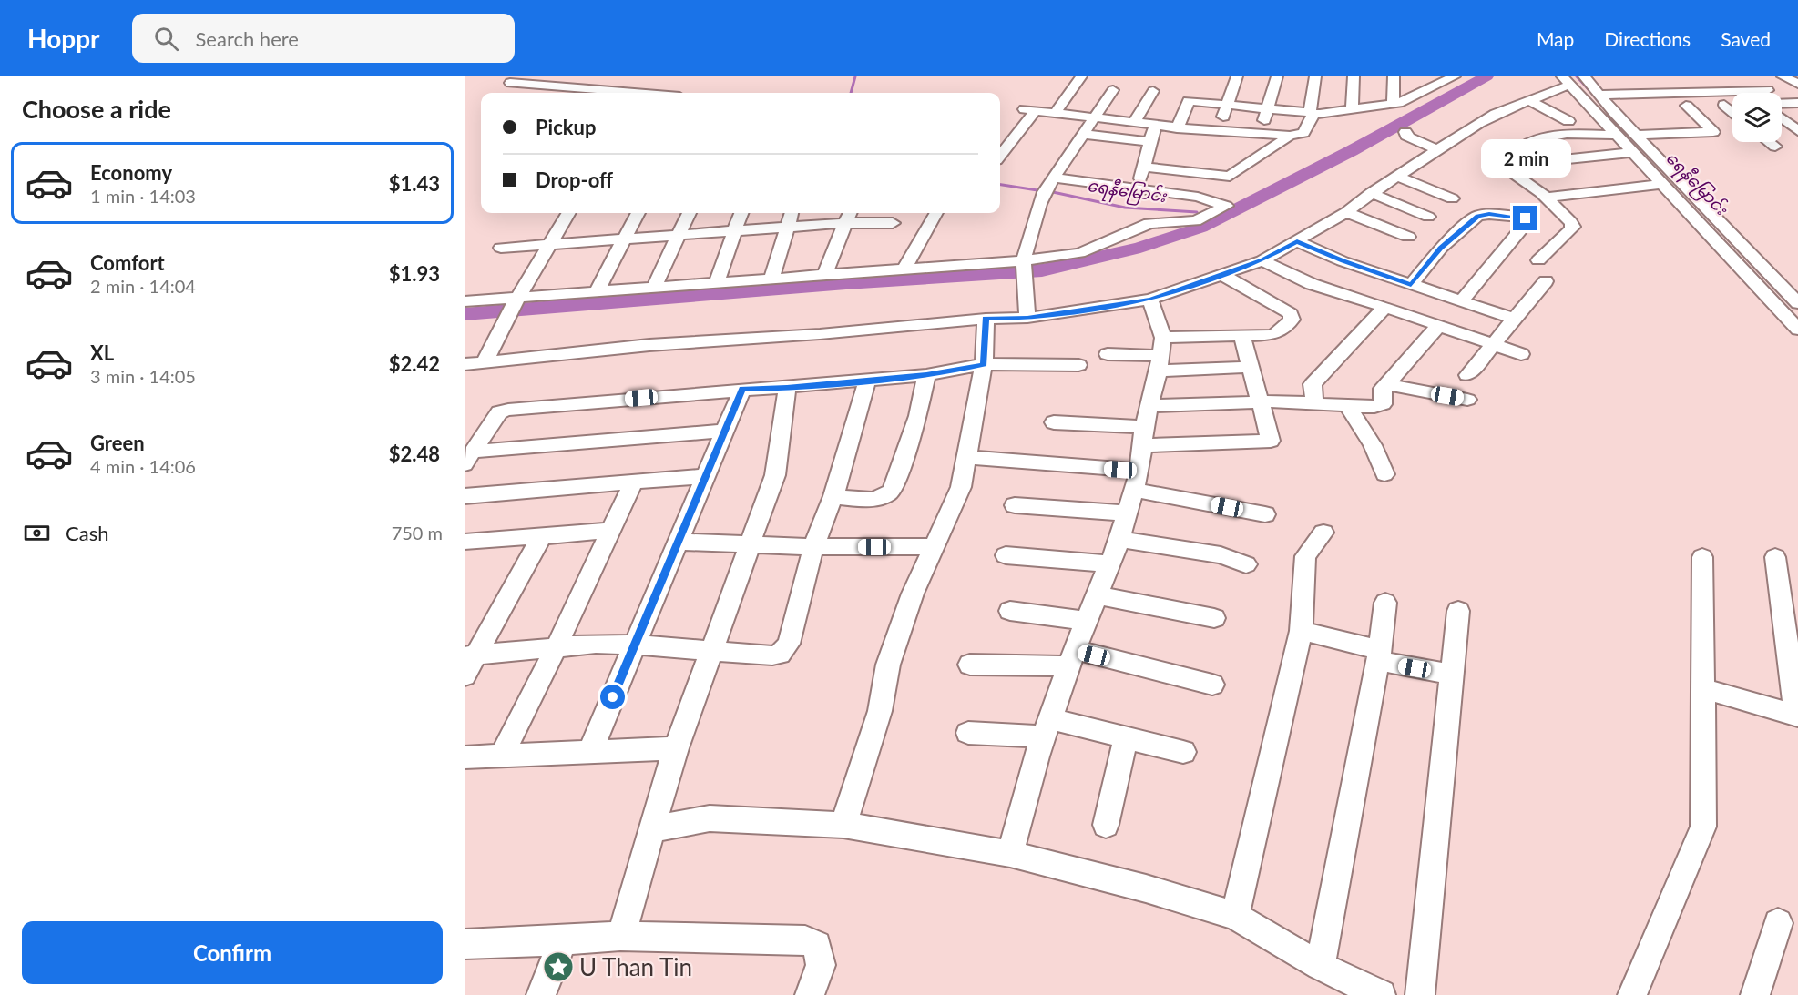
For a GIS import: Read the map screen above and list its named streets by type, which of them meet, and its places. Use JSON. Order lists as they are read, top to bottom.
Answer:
{
  "water": ["ရေနီမြောင်း"],
  "places": {
    "place": ["U Than Tin"]
  },
  "page": {
    "header": "Hoppr",
    "search": "Search here",
    "nav": ["Map", "Directions", "Saved"],
    "heading": "Choose a ride",
    "banner": ["Pickup", "Drop-off"],
    "bubble": "2 min",
    "list": [
      {
        "name": "Economy",
        "note": "1 min · 14:03",
        "value": "$1.43"
      },
      {
        "name": "Comfort",
        "note": "2 min · 14:04",
        "value": "$1.93"
      },
      {
        "name": "XL",
        "note": "3 min · 14:05",
        "value": "$2.42"
      },
      {
        "name": "Green",
        "note": "4 min · 14:06",
        "value": "$2.48"
      }
    ],
    "pay": ["Cash", "750 m"],
    "buttons": "Confirm"
  }
}
